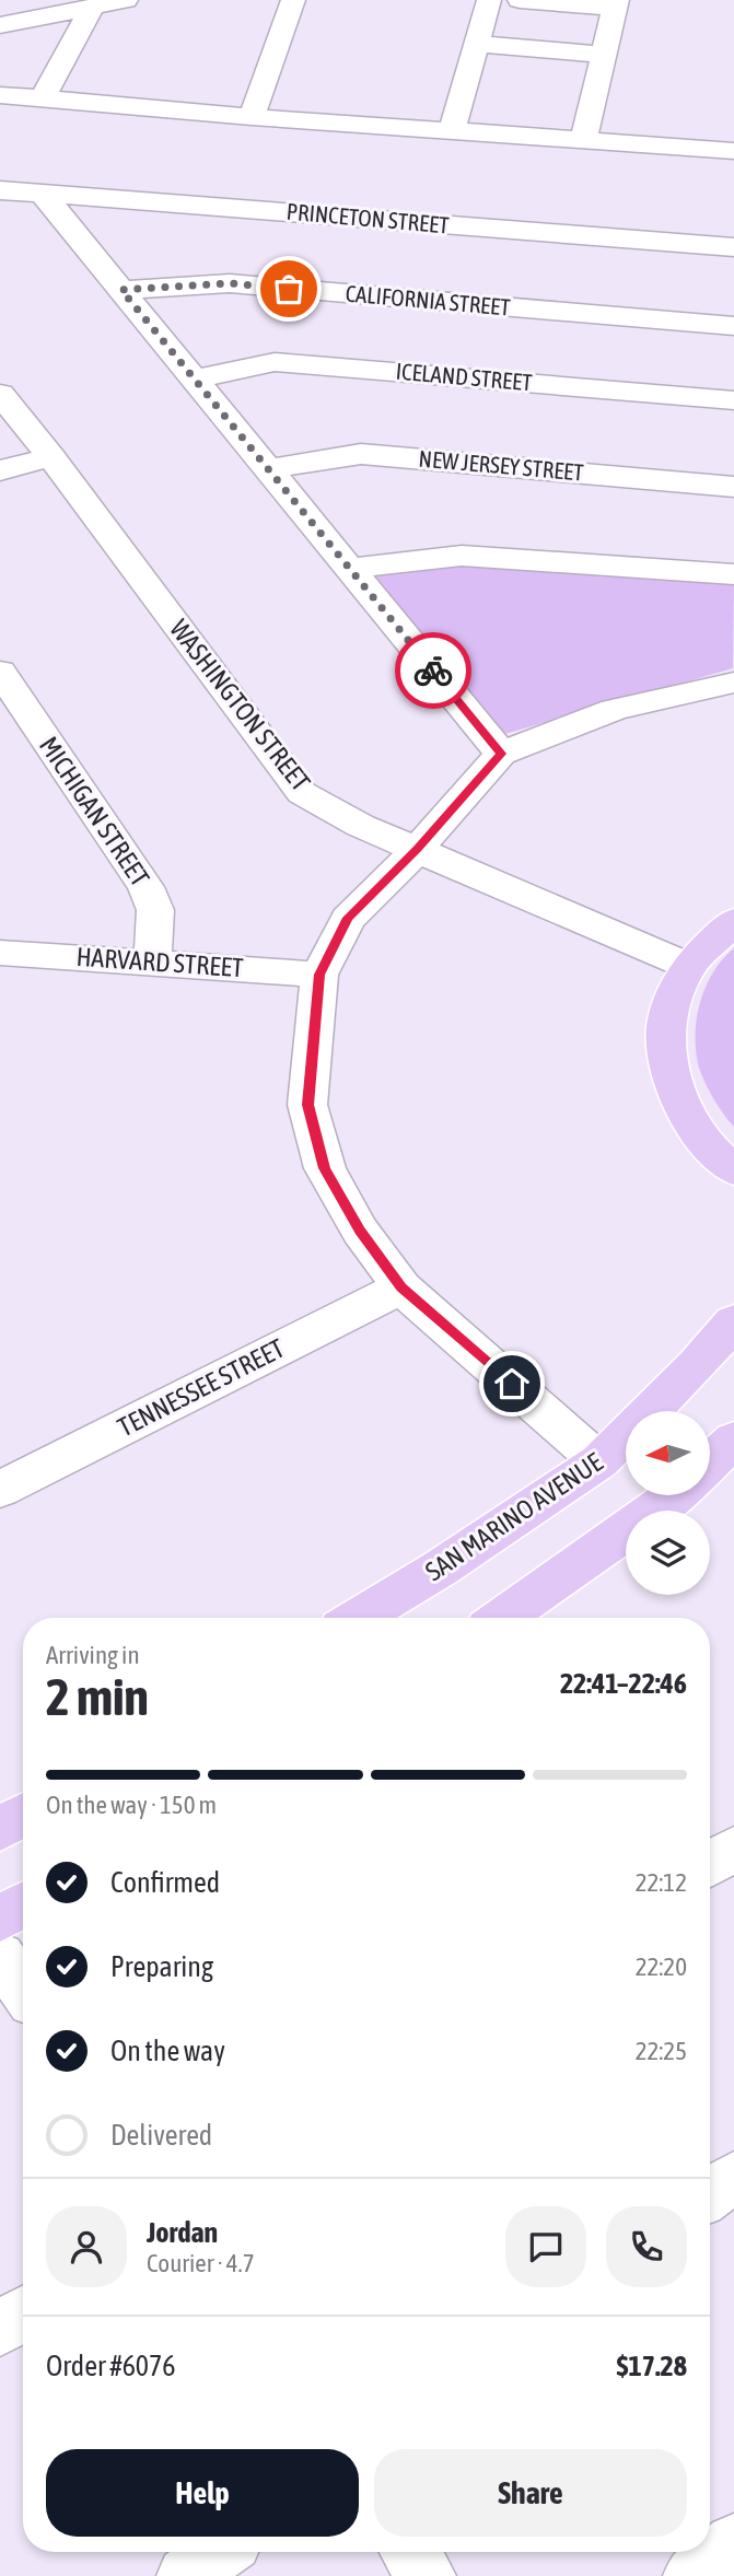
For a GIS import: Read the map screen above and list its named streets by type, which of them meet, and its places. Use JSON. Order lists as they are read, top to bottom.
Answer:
{
  "streets": {
    "main road": ["SAN MARINO AVENUE"],
    "street": [
      "PRINCETON STREET",
      "CALIFORNIA STREET",
      "ICELAND STREET",
      "NEW JERSEY STREET",
      "WASHINGTON STREET",
      "MICHIGAN STREET",
      "HARVARD STREET",
      "TENNESSEE STREET"
    ]
  },
  "crossings": [
    ["MICHIGAN STREET", "HARVARD STREET"]
  ],
  "north": "left",
  "page": {
    "heading": ["2 min", "Arriving in", "22:41–22:46"],
    "panel": [
      "Jordan",
      "Courier · 4.7",
      "Order #6076",
      "$17.28"
    ],
    "bar": "On the way · 150 m",
    "list": [
      ["Confirmed", "22:12"],
      ["Preparing", "22:20"],
      ["On the way", "22:25"],
      "Delivered"
    ],
    "buttons": ["Help", "Share"]
  }
}
